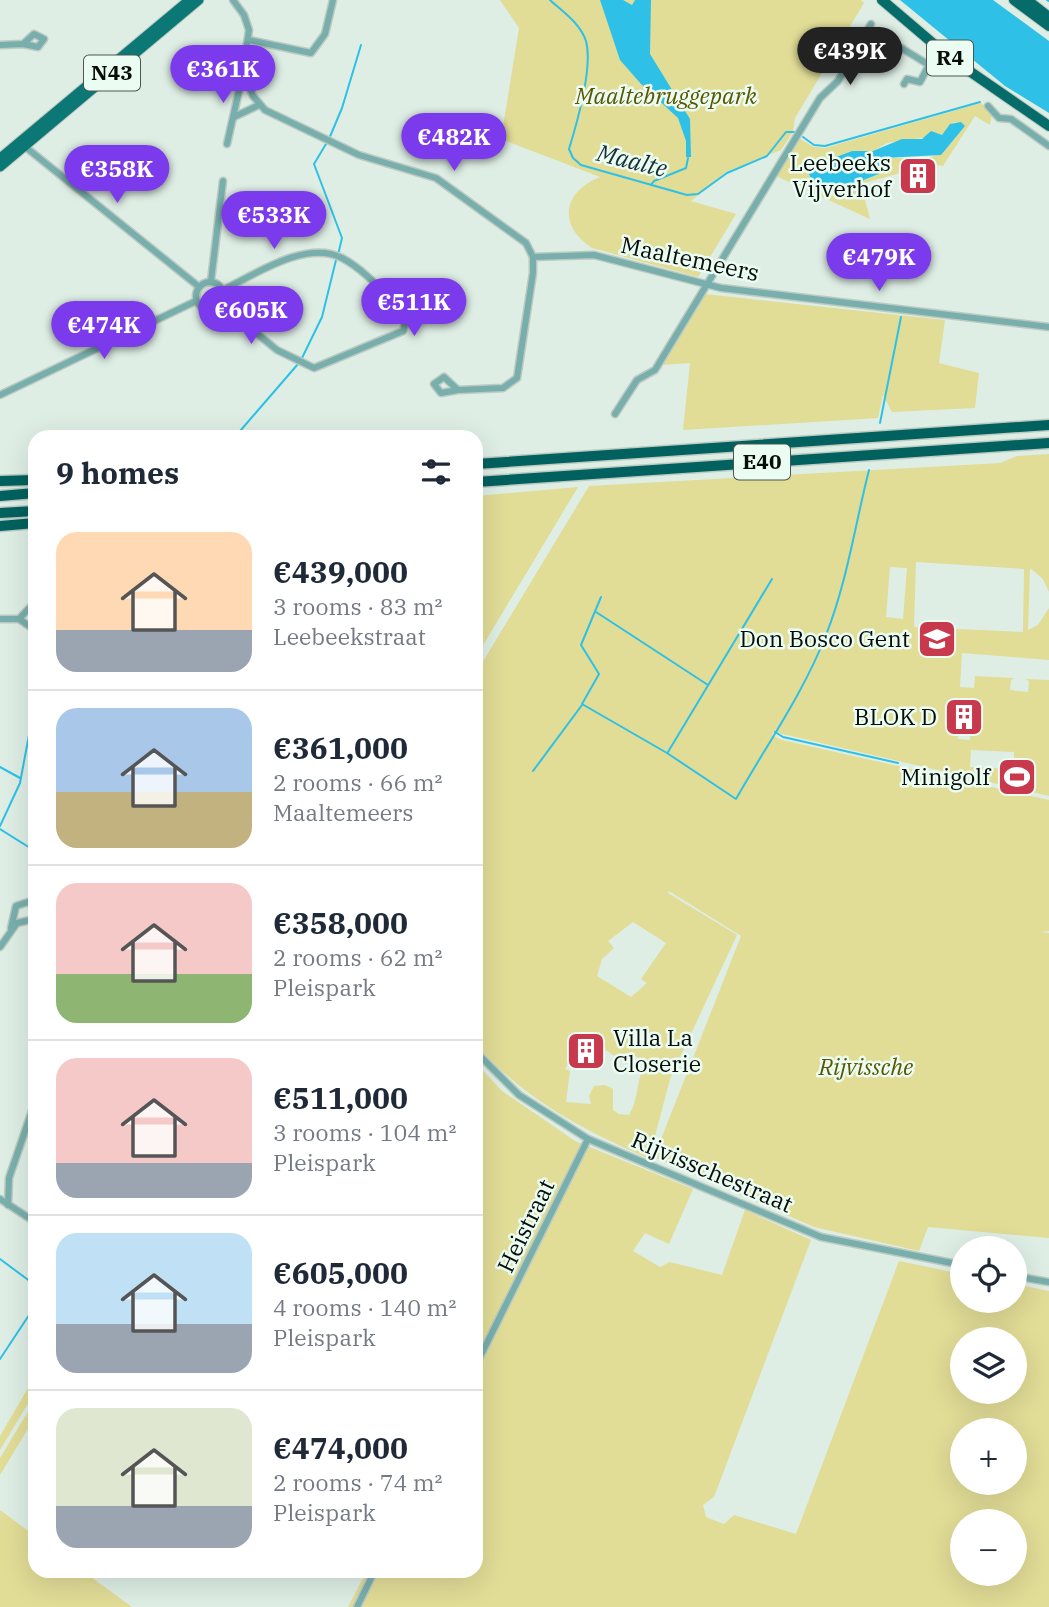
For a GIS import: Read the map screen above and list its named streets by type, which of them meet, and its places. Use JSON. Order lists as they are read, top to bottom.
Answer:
{
  "streets": {
    "highway": ["R4", "E40"],
    "main road": ["N43"],
    "street": ["Maaltemeers", "Rijvisschestraat", "Heistraat"]
  },
  "crossings": [
    ["Rijvisschestraat", "Heistraat"]
  ],
  "water": ["Maalte"],
  "parks": ["Maaltebruggepark", "Rijvissche"],
  "places": {
    "building": ["Leebeeks Vijverhof", "BLOK D", "Villa La Closerie"],
    "school or university": ["Don Bosco Gent"],
    "sports": ["Minigolf"]
  },
  "page": {
    "price": [
      "€439K",
      "€361K",
      "€482K",
      "€358K",
      "€533K",
      "€479K",
      "€511K",
      "€605K",
      "€474K"
    ],
    "heading": "9 homes",
    "list": [
      {
        "name": "€439,000",
        "note": "3 rooms · 83 m² · Leebeekstraat"
      },
      {
        "name": "€361,000",
        "note": "2 rooms · 66 m² · Maaltemeers"
      },
      {
        "name": "€358,000",
        "note": "2 rooms · 62 m² · Pleispark"
      },
      {
        "name": "€511,000",
        "note": "3 rooms · 104 m² · Pleispark"
      },
      {
        "name": "€605,000",
        "note": "4 rooms · 140 m² · Pleispark"
      },
      {
        "name": "€474,000",
        "note": "2 rooms · 74 m² · Pleispark"
      }
    ],
    "map_buttons": ["+", "−"]
  }
}
